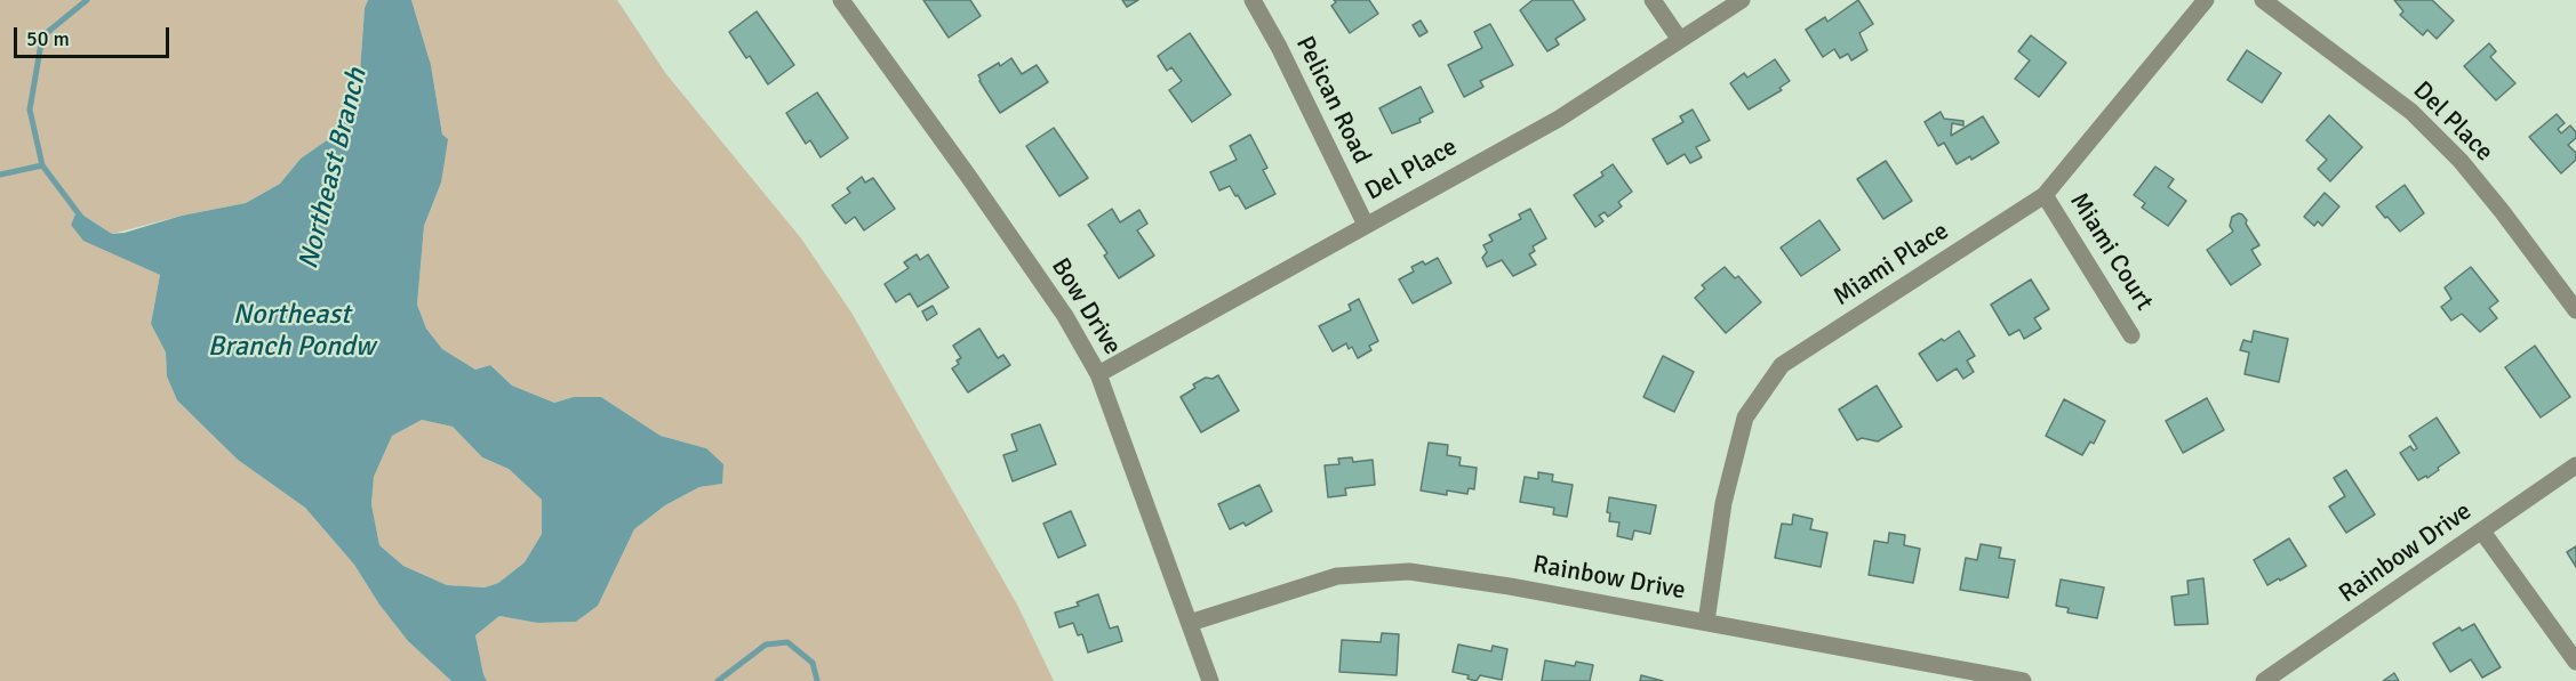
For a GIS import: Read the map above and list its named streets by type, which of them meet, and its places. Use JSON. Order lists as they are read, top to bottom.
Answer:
{
  "streets": {
    "street": [
      "Pelican Road",
      "Del Place",
      "Miami Court",
      "Miami Place",
      "Bow Drive",
      "Rainbow Drive"
    ]
  },
  "crossings": [
    ["Pelican Road", "Del Place"],
    ["Del Place", "Bow Drive"],
    ["Miami Court", "Miami Place"],
    ["Miami Place", "Rainbow Drive"],
    ["Bow Drive", "Rainbow Drive"]
  ],
  "water": ["Northeast Branch", "Northeast Branch Pondw"],
  "scale_bar": "50 m"
}
